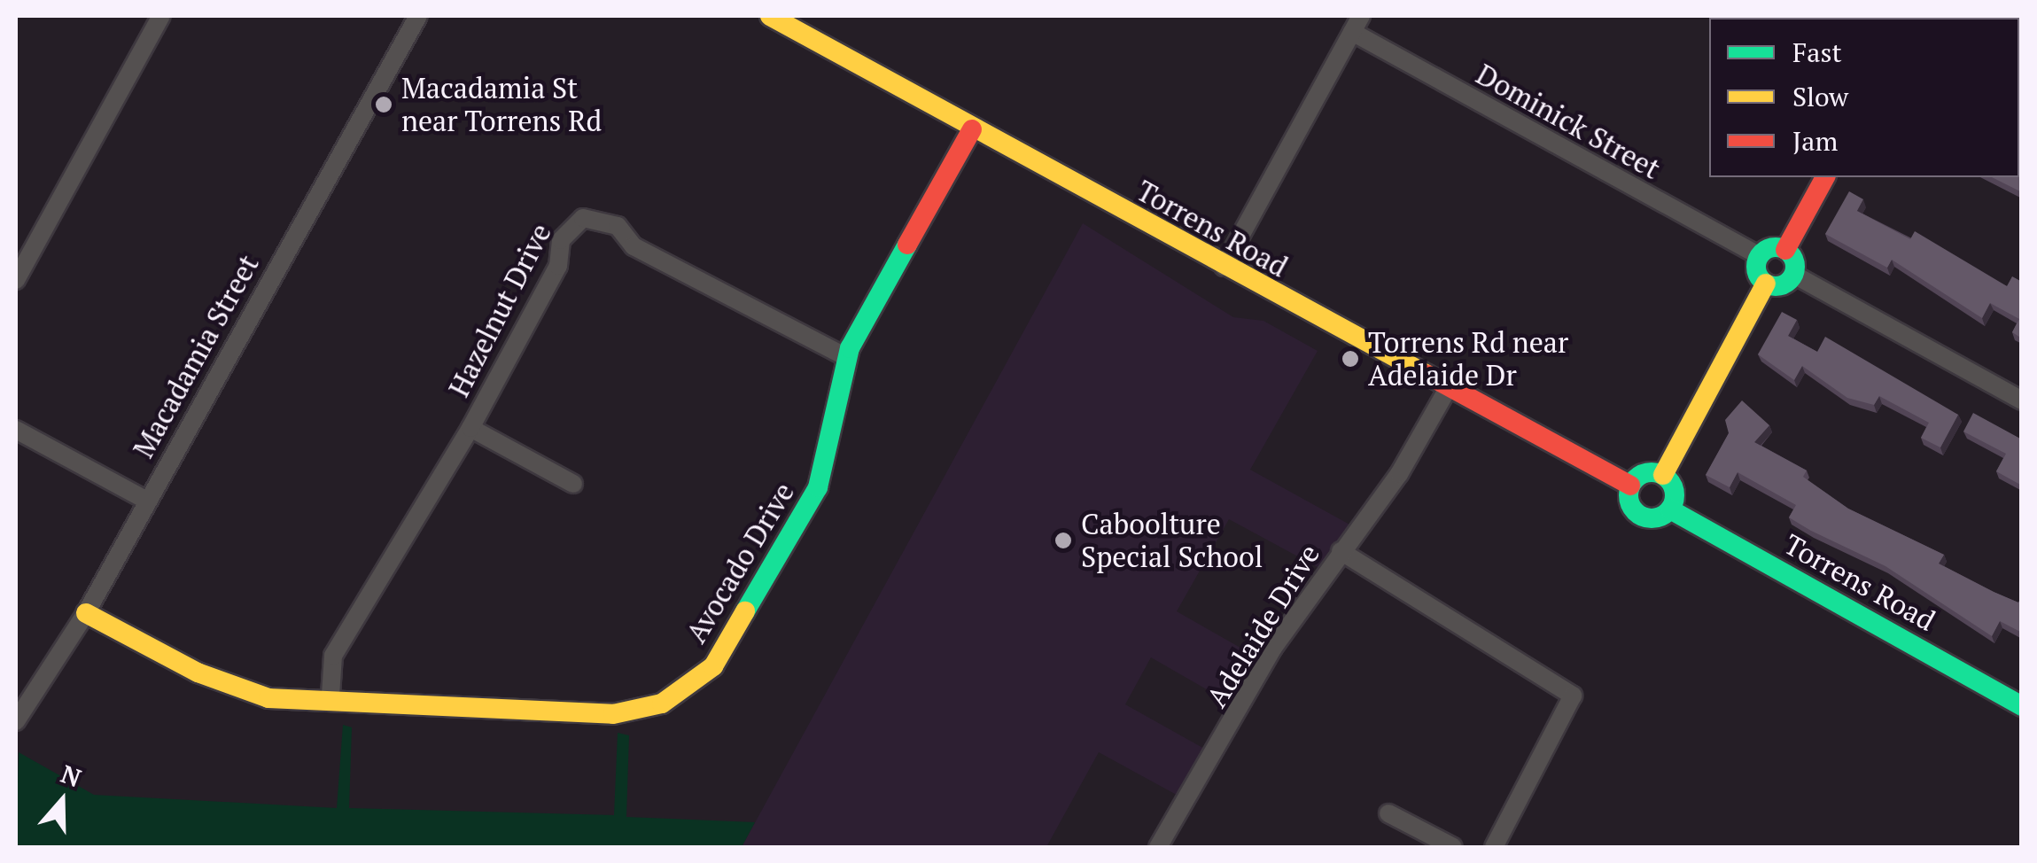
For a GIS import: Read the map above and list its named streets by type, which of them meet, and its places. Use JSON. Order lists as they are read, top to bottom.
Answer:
{
  "streets": {
    "street": [
      "Dominick Street",
      "Torrens Road",
      "Hazelnut Drive",
      "Macadamia Street",
      "Avocado Drive",
      "Adelaide Drive"
    ]
  },
  "crossings": [
    ["Torrens Road", "Avocado Drive"],
    ["Torrens Road", "Adelaide Drive"],
    ["Hazelnut Drive", "Avocado Drive"],
    ["Macadamia Street", "Avocado Drive"]
  ],
  "places": ["Macadamia St near Torrens Rd", "Torrens Rd near Adelaide Dr", "Caboolture Special School"],
  "legend": ["Fast", "Slow", "Jam"],
  "north": "top"
}
